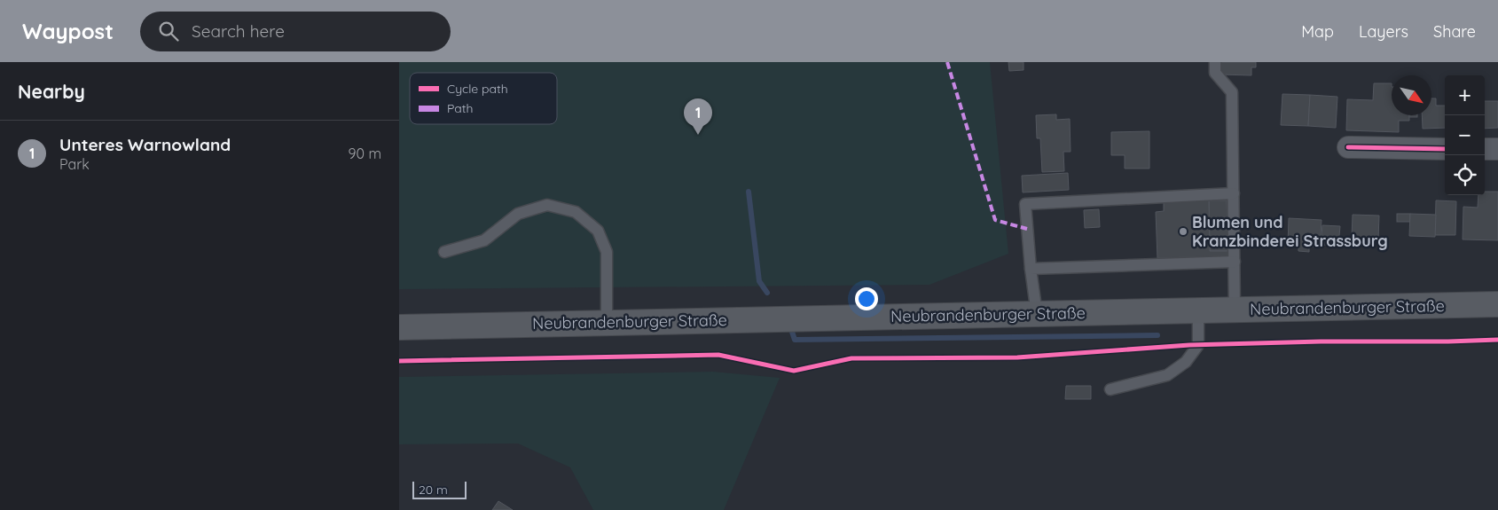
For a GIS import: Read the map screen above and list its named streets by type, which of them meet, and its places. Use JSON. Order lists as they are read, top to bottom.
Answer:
{
  "streets": {
    "main road": ["Neubrandenburger Straße"]
  },
  "places": ["Blumen und Kranzbinderei Strassburg"],
  "legend": ["Cycle path", "Path"],
  "scale_bar": "20 m",
  "north": "bottom right",
  "page": {
    "header": "Waypost",
    "search": "Search here",
    "nav": ["Map", "Layers", "Share"],
    "heading": "Nearby",
    "map_buttons": ["+", "−"],
    "pins": "1",
    "list": [
      {
        "mark": "1",
        "name": "Unteres Warnowland",
        "note": "Park",
        "value": "90 m"
      }
    ],
    "scale": "20 m"
  }
}
